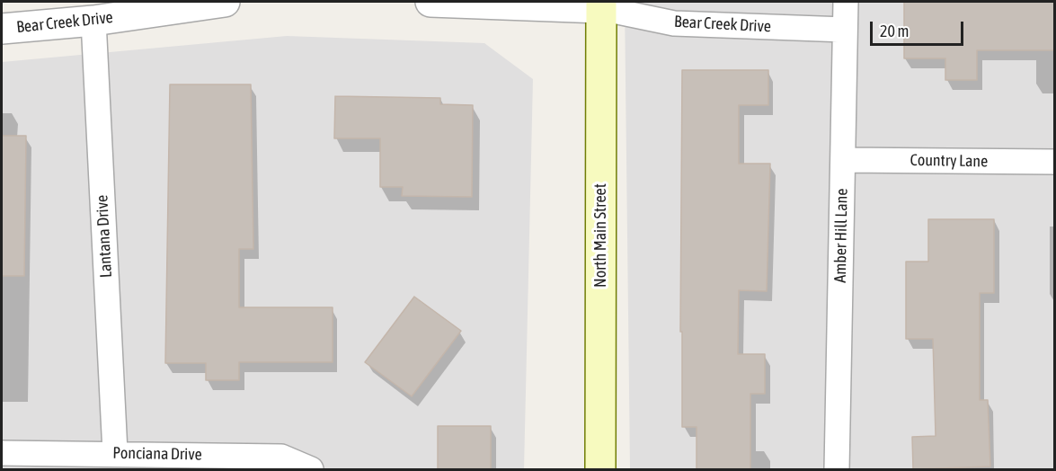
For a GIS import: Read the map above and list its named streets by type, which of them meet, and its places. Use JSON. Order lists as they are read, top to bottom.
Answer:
{
  "streets": {
    "main road": ["North Main Street"],
    "street": [
      "Bear Creek Drive",
      "Country Lane",
      "Amber Hill Lane",
      "Lantana Drive",
      "Ponciana Drive"
    ]
  },
  "crossings": [
    ["Bear Creek Drive", "North Main Street"],
    ["Bear Creek Drive", "Amber Hill Lane"],
    ["Bear Creek Drive", "Lantana Drive"],
    ["Country Lane", "Amber Hill Lane"],
    ["Lantana Drive", "Ponciana Drive"]
  ],
  "scale_bar": "20 m"
}
